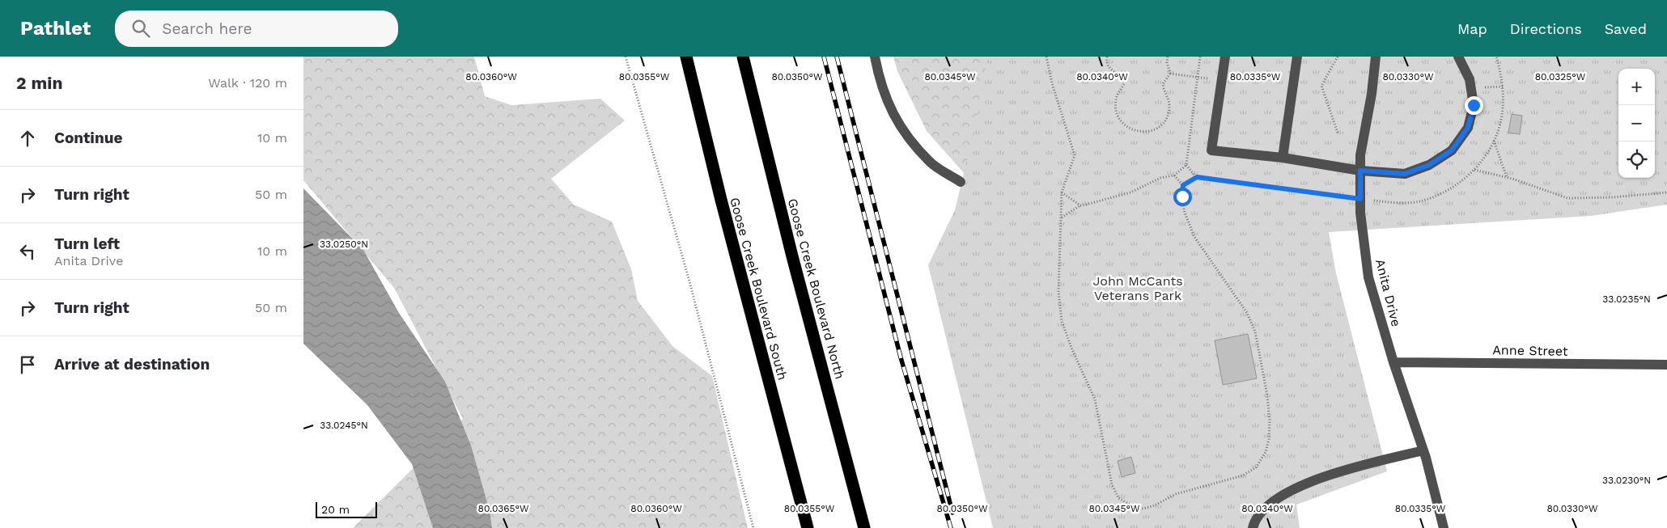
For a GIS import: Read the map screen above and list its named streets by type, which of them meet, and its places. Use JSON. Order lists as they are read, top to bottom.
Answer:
{
  "streets": {
    "highway": ["Goose Creek Boulevard South", "Goose Creek Boulevard North"],
    "street": ["Anita Drive", "Anne Street"]
  },
  "crossings": [
    ["Anita Drive", "Anne Street"]
  ],
  "parks": ["John McCants Veterans Park"],
  "scale_bar": "20 m",
  "page": {
    "header": "Pathlet",
    "search": "Search here",
    "nav": ["Map", "Directions", "Saved"],
    "heading": ["2 min", "Walk · 120 m"],
    "map_buttons": ["+", "−"],
    "list": [
      ["Continue", "10 m"],
      ["Turn right", "50 m"],
      ["Turn left", "Anita Drive", "10 m"],
      ["Turn right", "50 m"],
      "Arrive at destination"
    ],
    "scale": "20 m"
  },
  "coordinates": [
    "80.0360°W",
    "80.0355°W",
    "80.0350°W",
    "80.0345°W",
    "80.0340°W",
    "80.0335°W",
    "80.0330°W",
    "80.0325°W",
    "33.0250°N",
    "33.0235°N",
    "33.0245°N",
    "33.0230°N",
    "80.0365°W"
  ]
}
